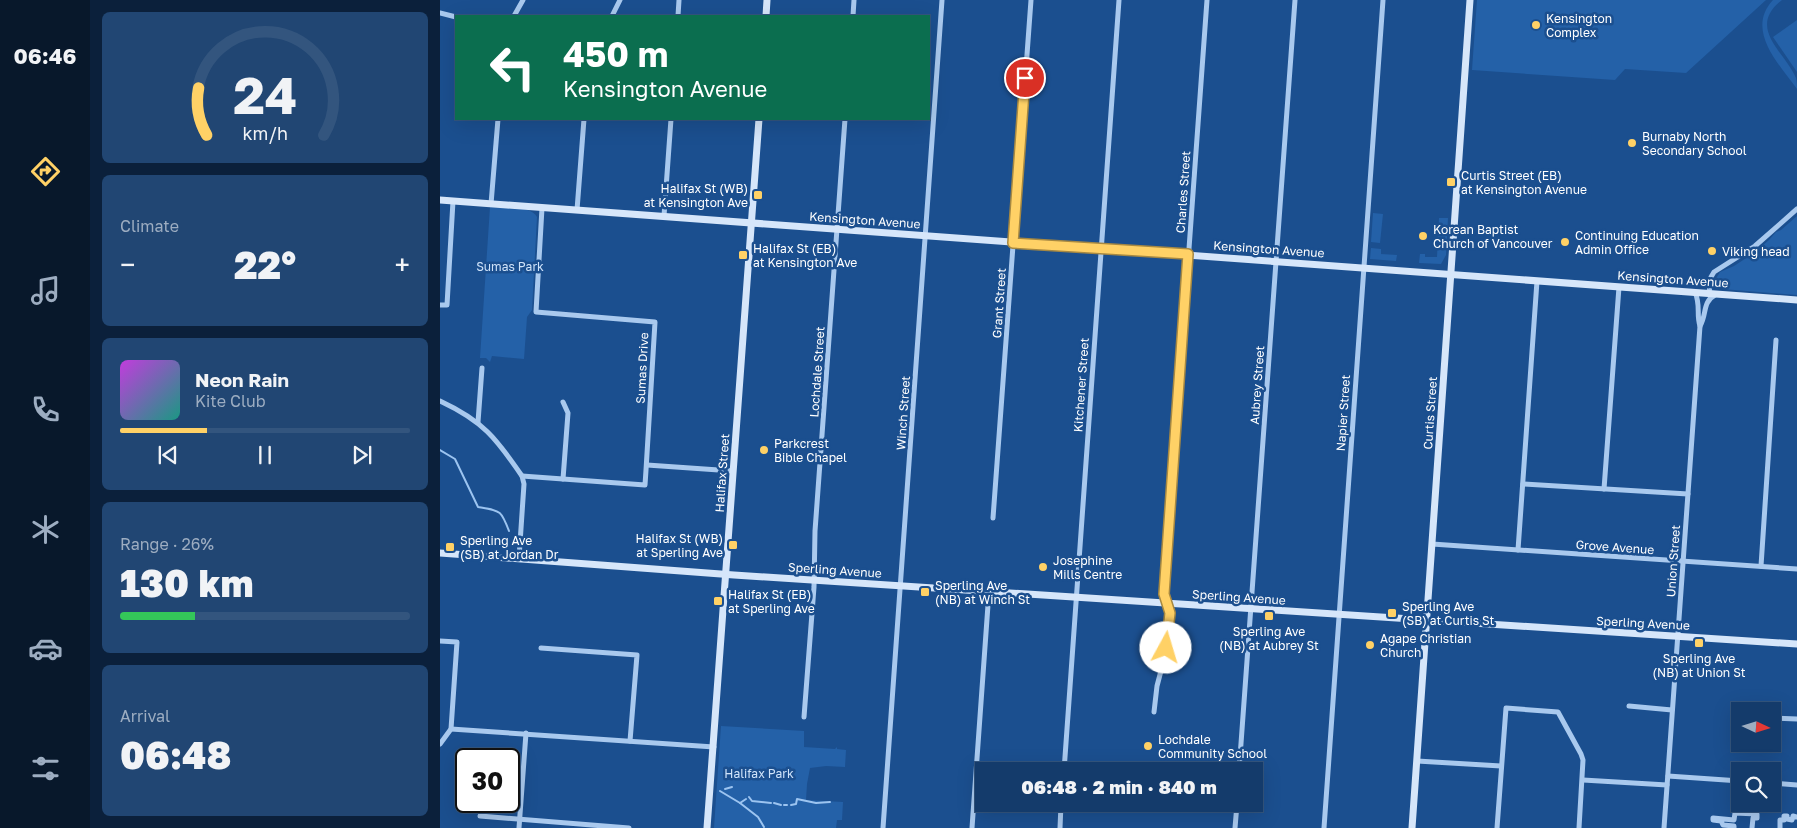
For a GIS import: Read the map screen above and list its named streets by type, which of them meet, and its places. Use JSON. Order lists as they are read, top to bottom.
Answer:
{
  "streets": {
    "street": [
      "Charles Street",
      "Kensington Avenue",
      "Grant Street",
      "Sumas Drive",
      "Lochdale Street",
      "Kitchener Street",
      "Aubrey Street",
      "Winch Street",
      "Napier Street",
      "Curtis Street",
      "Halifax Street",
      "Grove Avenue",
      "Union Street",
      "Sperling Avenue"
    ]
  },
  "crossings": [
    ["Charles Street", "Kensington Avenue"],
    ["Charles Street", "Sperling Avenue"],
    ["Kensington Avenue", "Grant Street"],
    ["Kensington Avenue", "Sumas Drive"],
    ["Kensington Avenue", "Lochdale Street"],
    ["Kensington Avenue", "Kitchener Street"],
    ["Kensington Avenue", "Aubrey Street"],
    ["Kensington Avenue", "Winch Street"],
    ["Kensington Avenue", "Napier Street"],
    ["Kensington Avenue", "Curtis Street"],
    ["Kensington Avenue", "Halifax Street"],
    ["Kensington Avenue", "Union Street"],
    ["Lochdale Street", "Sperling Avenue"],
    ["Kitchener Street", "Sperling Avenue"],
    ["Aubrey Street", "Sperling Avenue"],
    ["Winch Street", "Sperling Avenue"],
    ["Napier Street", "Sperling Avenue"],
    ["Curtis Street", "Grove Avenue"],
    ["Curtis Street", "Sperling Avenue"],
    ["Halifax Street", "Sperling Avenue"],
    ["Grove Avenue", "Union Street"],
    ["Union Street", "Sperling Avenue"]
  ],
  "parks": ["Sumas Park", "Halifax Park"],
  "places": {
    "other": [
      "Kensington Complex",
      "Burnaby North Secondary School",
      "Korean Baptist Church of Vancouver",
      "Continuing Education Admin Office",
      "Viking head",
      "Parkcrest Bible Chapel",
      "Josephine Mills Centre",
      "Agape Christian Church",
      "Lochdale Community School"
    ],
    "transit": [
      "Curtis Street (EB) at Kensington Avenue",
      "Halifax St (WB) at Kensington Ave",
      "Halifax St (EB) at Kensington Ave",
      "Halifax St (WB) at Sperling Ave",
      "Sperling Ave (SB) at Jordan Dr",
      "Sperling Ave (NB) at Winch St",
      "Halifax St (EB) at Sperling Ave",
      "Sperling Ave (SB) at Curtis St",
      "Sperling Ave (NB) at Aubrey St",
      "Sperling Ave (NB) at Union St"
    ]
  },
  "north": "right",
  "page": {
    "tabs": "06:46",
    "turn": ["450 m", "Kensington Avenue"],
    "tile": [
      "Climate",
      ["Range · 26%", "130 km"],
      ["Arrival", "06:48"]
    ],
    "heat": ["−", "22°", "+"],
    "song": ["Neon Rain", "Kite Club"],
    "limit": "30",
    "trip": "06:48 · 2 min · 840 m",
    "gauge": ["24", "km/h"]
  }
}
